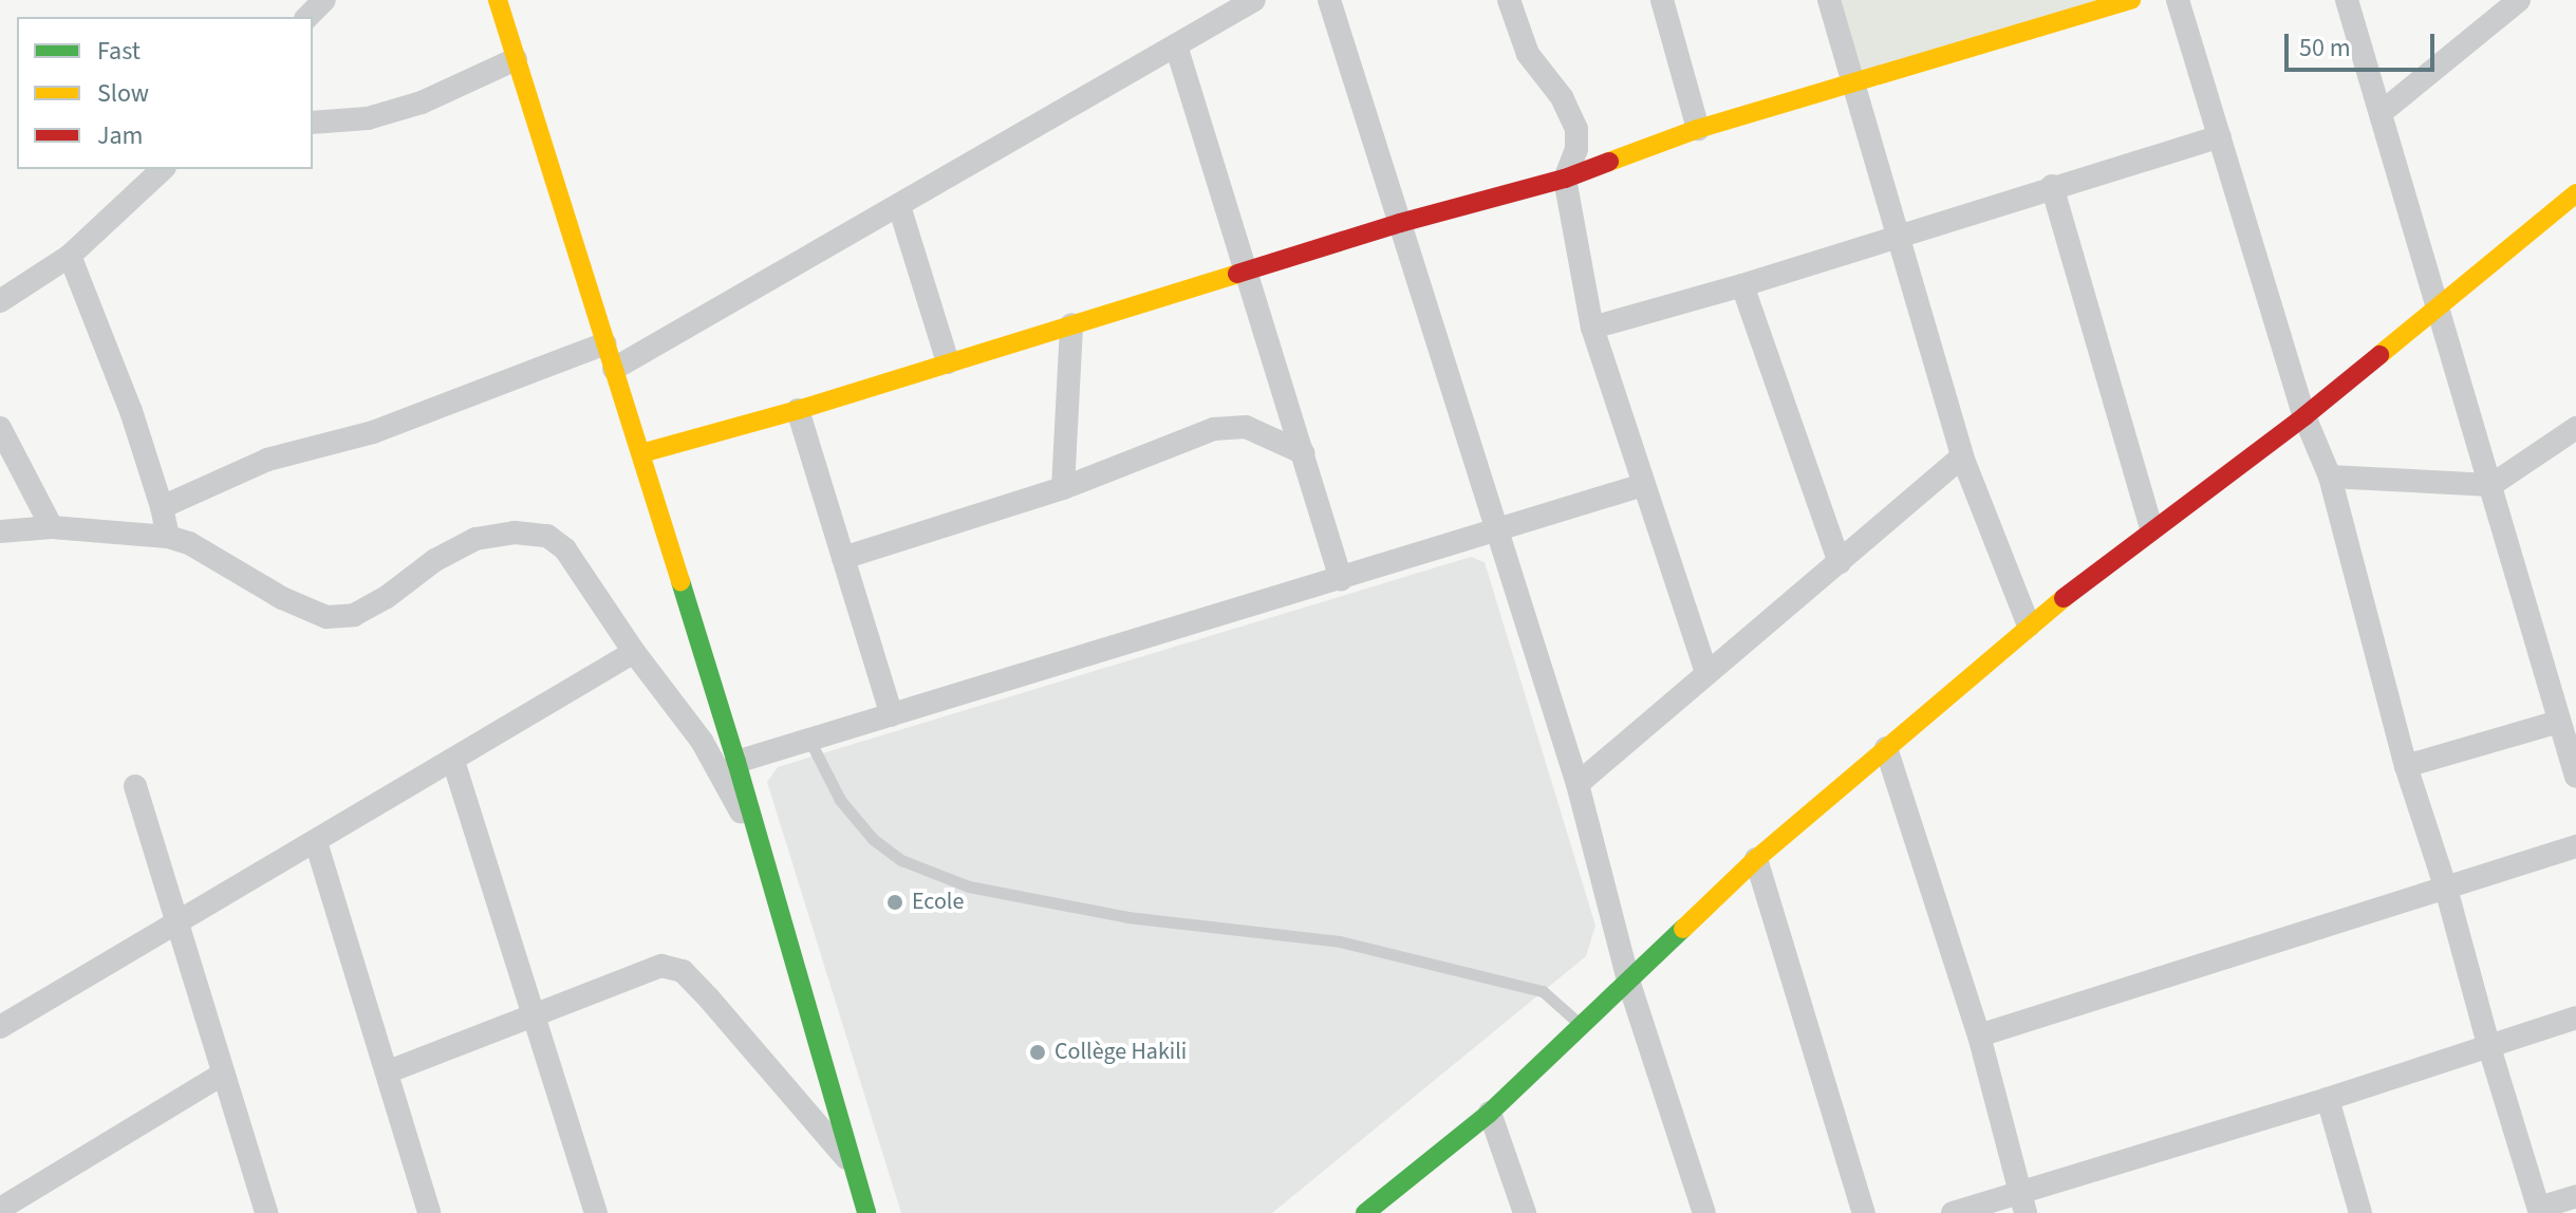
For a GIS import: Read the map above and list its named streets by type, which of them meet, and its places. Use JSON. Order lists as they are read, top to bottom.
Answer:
{
  "places": ["Ecole", "Collège Hakili"],
  "legend": ["Fast", "Slow", "Jam"],
  "scale_bar": "50 m"
}
